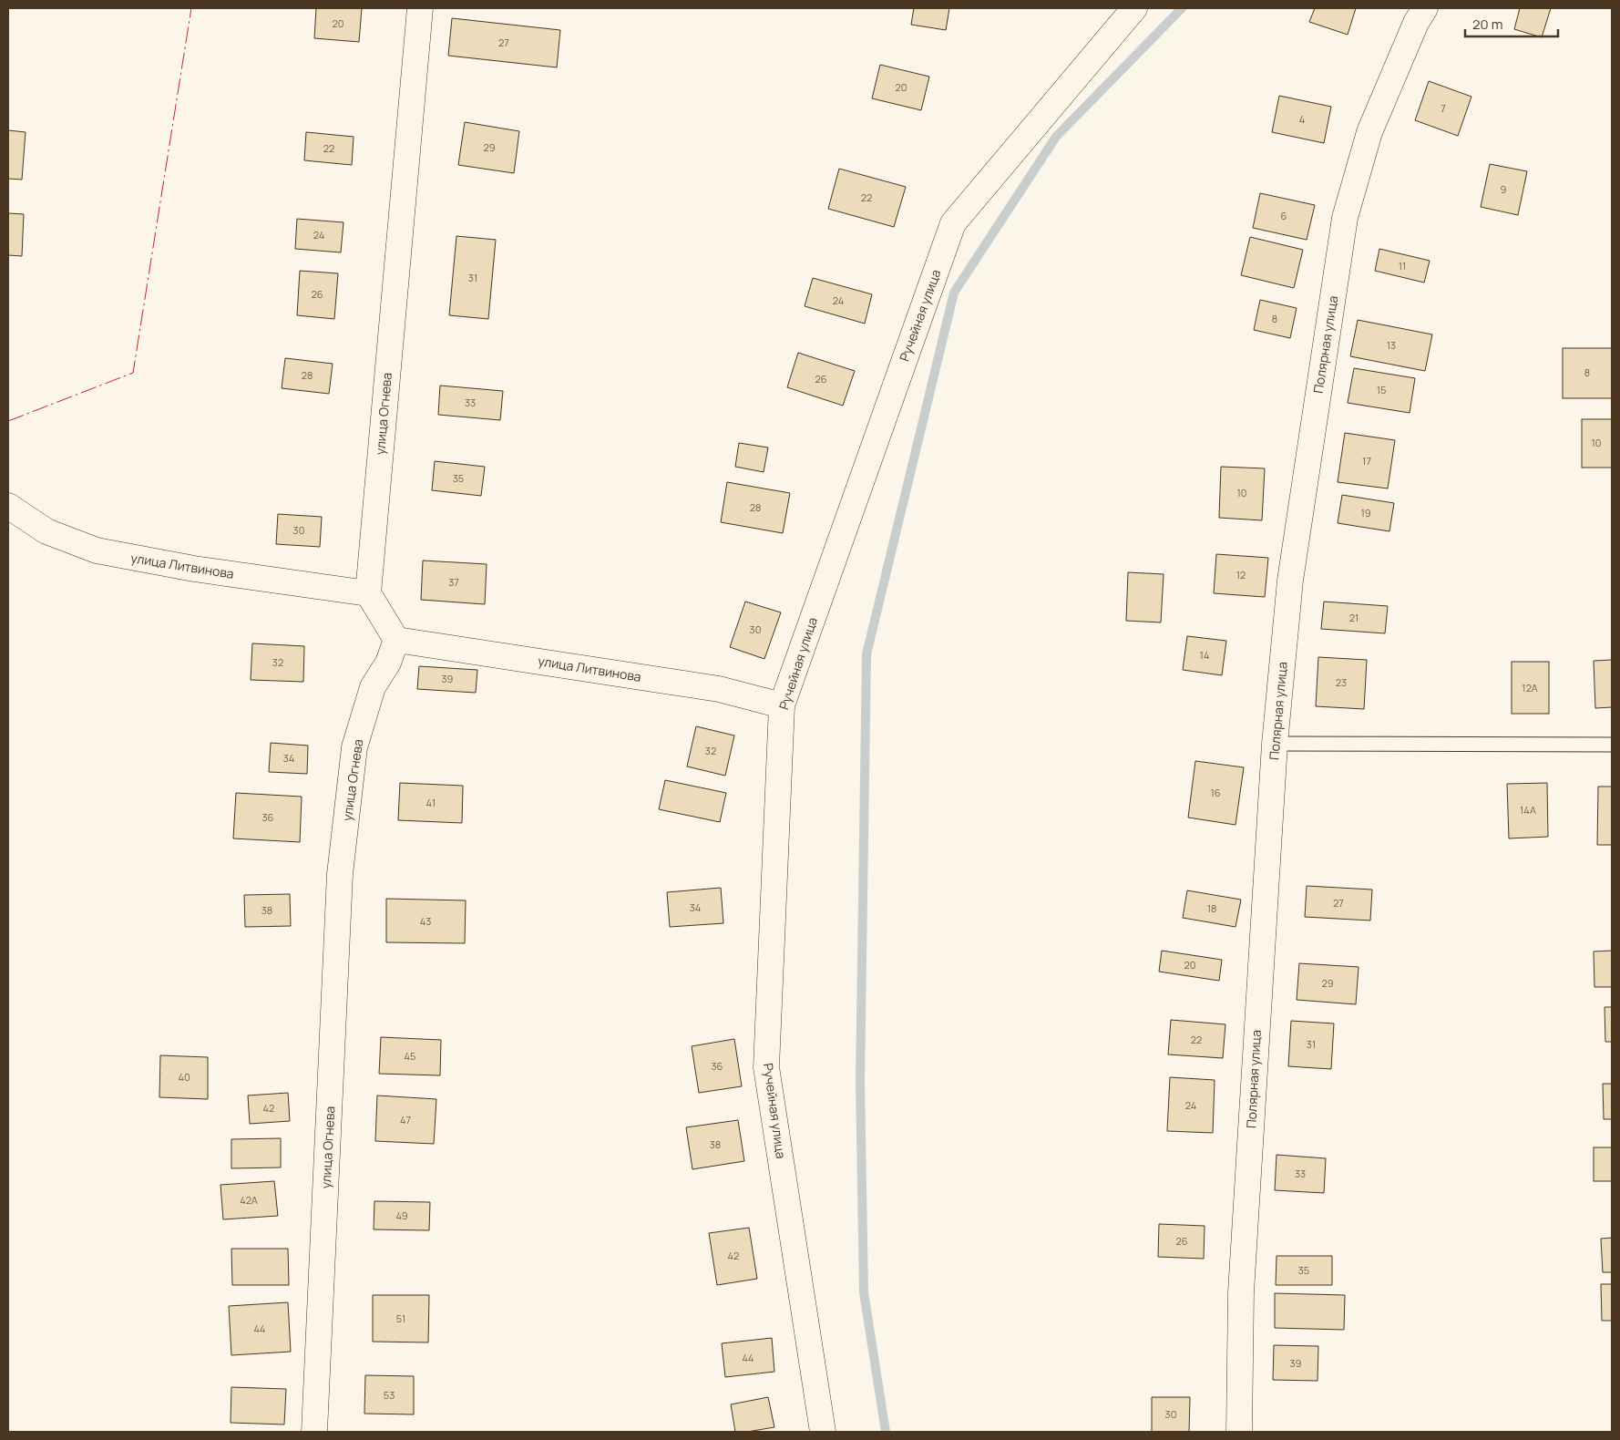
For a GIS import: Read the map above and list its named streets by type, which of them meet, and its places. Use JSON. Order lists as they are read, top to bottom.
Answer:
{
  "streets": {
    "street": [
      "Ручейная улица",
      "Полярная улица",
      "улица Огнева",
      "улица Литвинова"
    ]
  },
  "crossings": [
    ["Ручейная улица", "улица Литвинова"],
    ["улица Огнева", "улица Литвинова"]
  ],
  "house_numbers": [
    "20",
    "27",
    "20",
    "7",
    "4",
    "29",
    "22",
    "9",
    "22",
    "6",
    "24",
    "11",
    "31",
    "26",
    "24",
    "8",
    "13",
    "8",
    "28",
    "26",
    "15",
    "33",
    "10",
    "17",
    "35",
    "10",
    "28",
    "19",
    "30",
    "12",
    "37",
    "21",
    "30",
    "14",
    "32",
    "39",
    "23",
    "12А",
    "32",
    "34",
    "16",
    "41",
    "14А",
    "36",
    "27",
    "34",
    "18",
    "38",
    "43",
    "20",
    "29",
    "22",
    "31",
    "45",
    "36",
    "40",
    "24",
    "42",
    "47",
    "38",
    "33",
    "42А",
    "49",
    "26",
    "42",
    "35",
    "51",
    "44",
    "44",
    "39",
    "53",
    "30"
  ],
  "scale_bar": "20 m"
}
